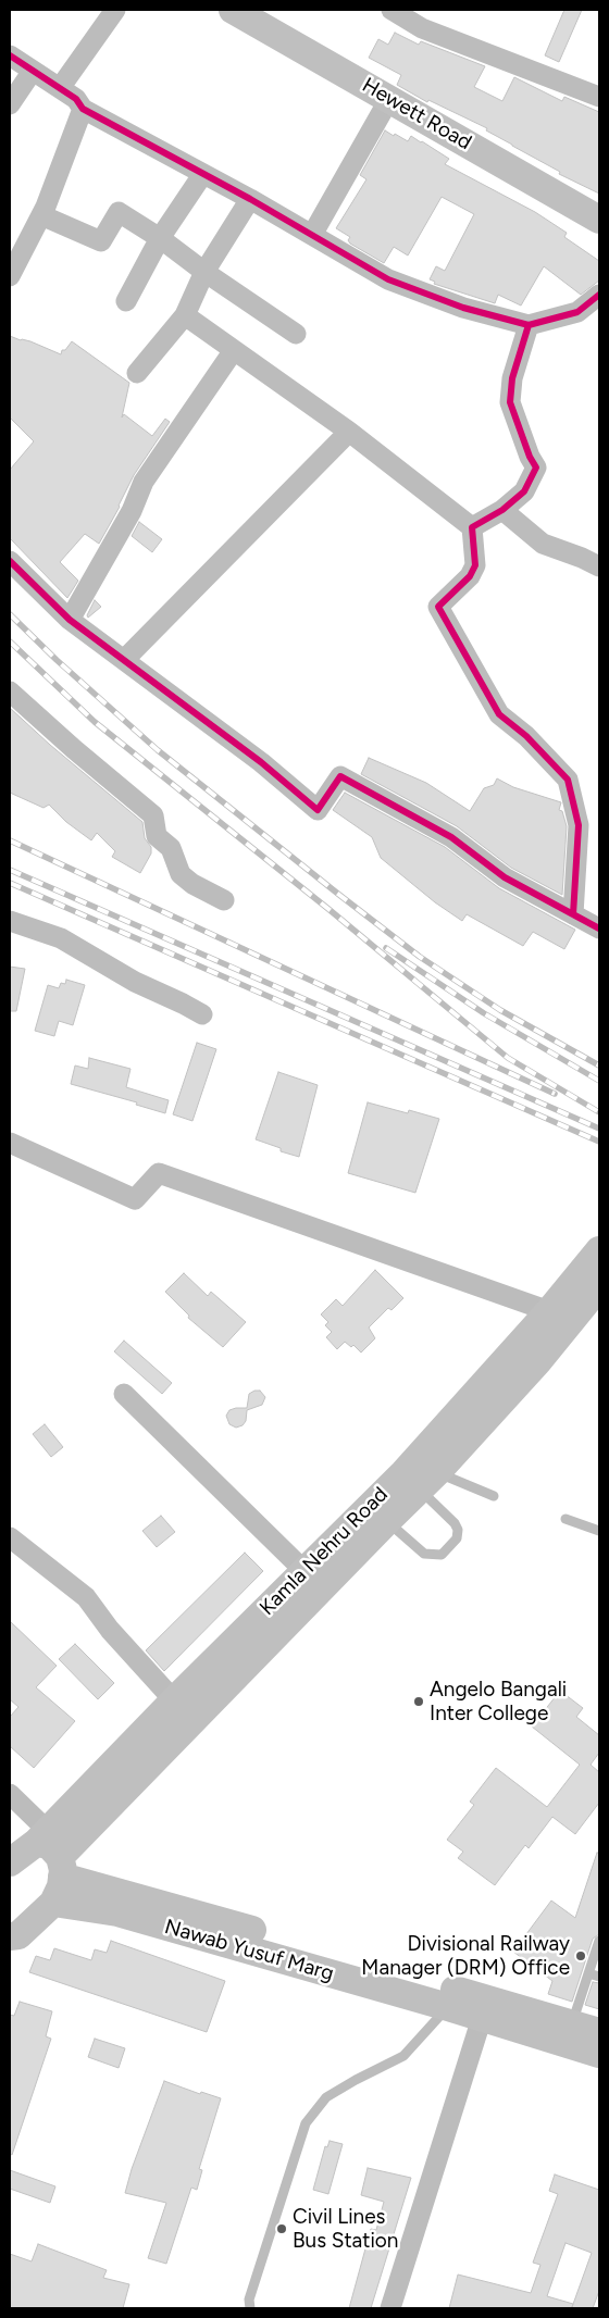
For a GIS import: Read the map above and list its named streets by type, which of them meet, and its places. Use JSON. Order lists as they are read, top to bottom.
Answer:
{
  "streets": {
    "main road": ["Hewett Road", "Kamla Nehru Road", "Nawab Yusuf Marg"]
  },
  "places": ["Angelo Bangali Inter College", "Divisional Railway Manager (DRM) Office", "Civil Lines Bus Station"]
}
